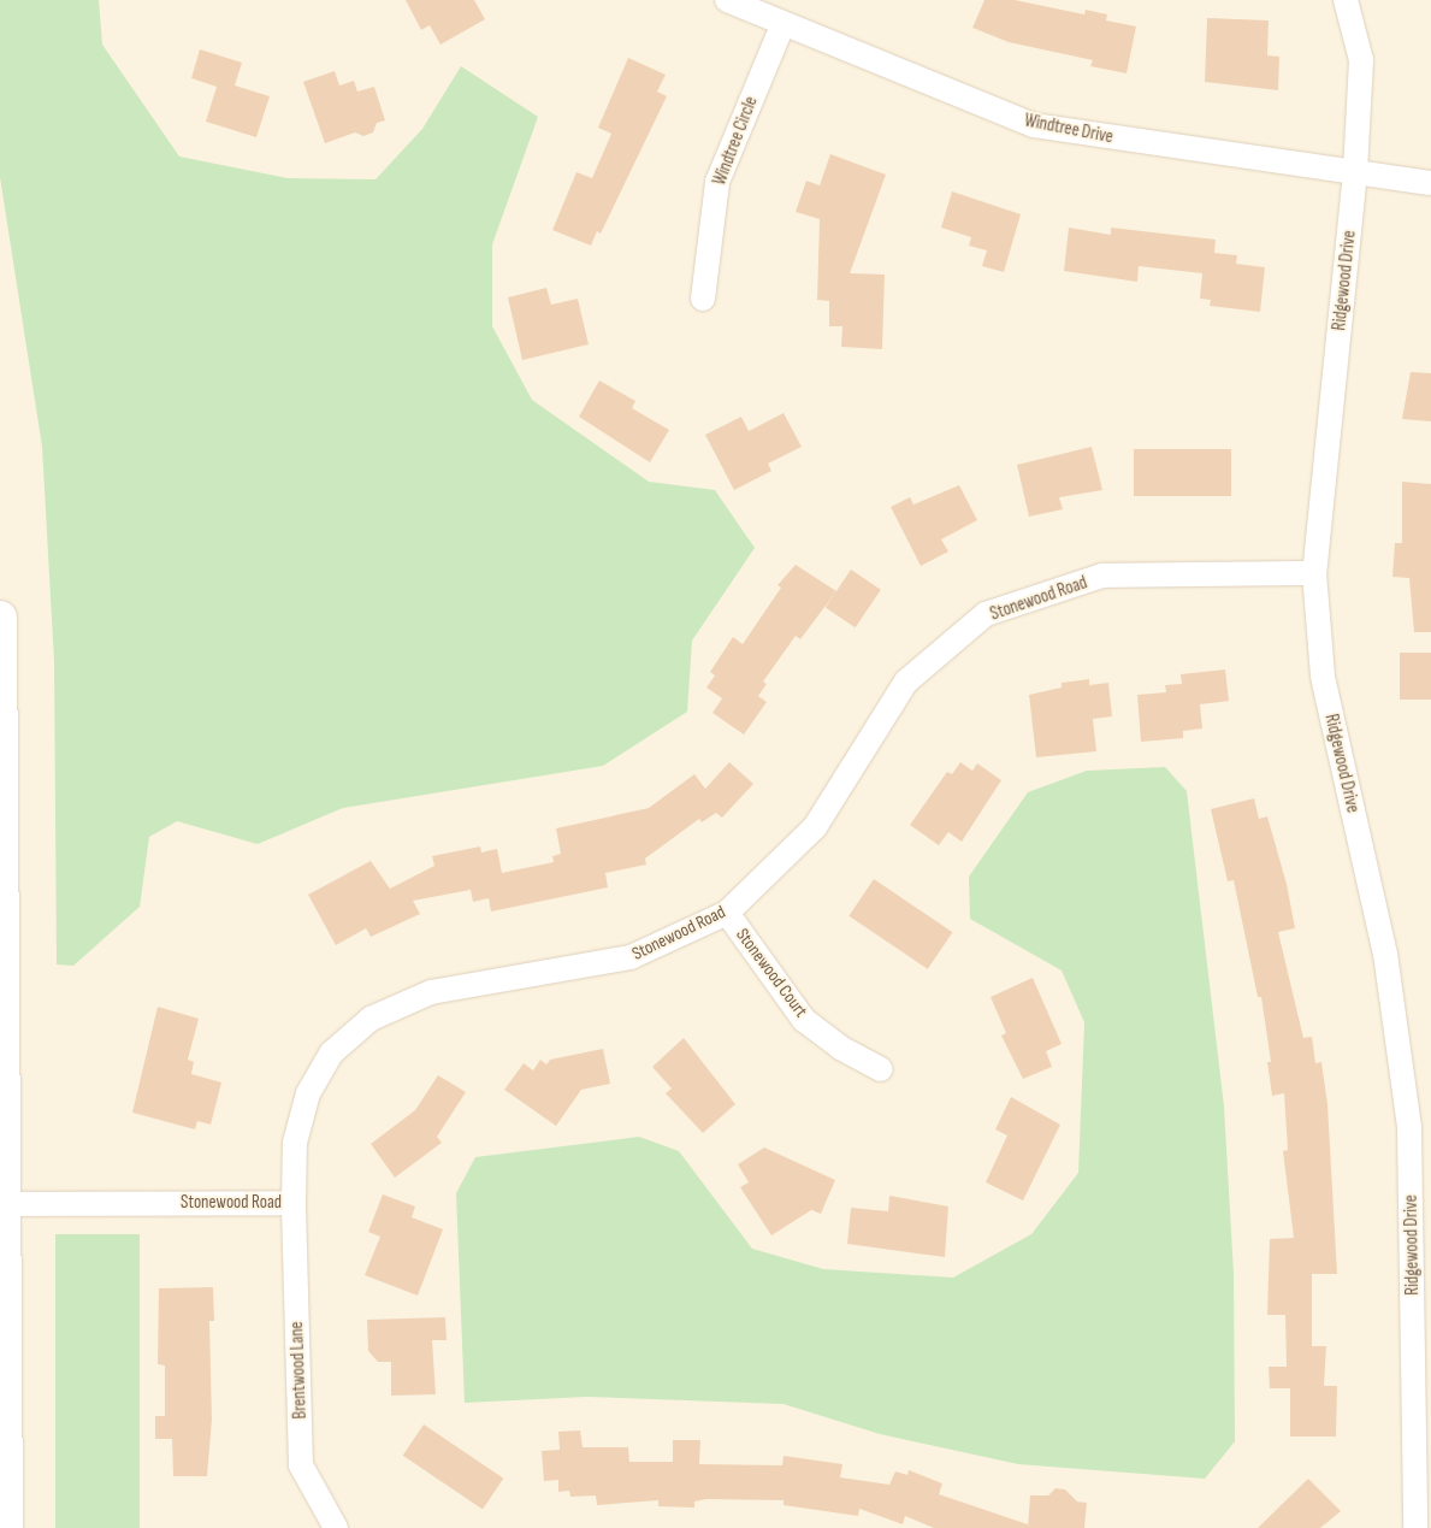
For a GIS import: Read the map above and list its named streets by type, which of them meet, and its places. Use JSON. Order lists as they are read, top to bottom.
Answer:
{
  "streets": {
    "street": [
      "Windtree Drive",
      "Windtree Circle",
      "Ridgewood Drive",
      "Stonewood Road",
      "Stonewood Court",
      "Brentwood Lane"
    ]
  },
  "crossings": [
    ["Windtree Drive", "Windtree Circle"],
    ["Windtree Drive", "Ridgewood Drive"],
    ["Ridgewood Drive", "Stonewood Road"],
    ["Stonewood Road", "Stonewood Court"],
    ["Stonewood Road", "Brentwood Lane"]
  ]
}
